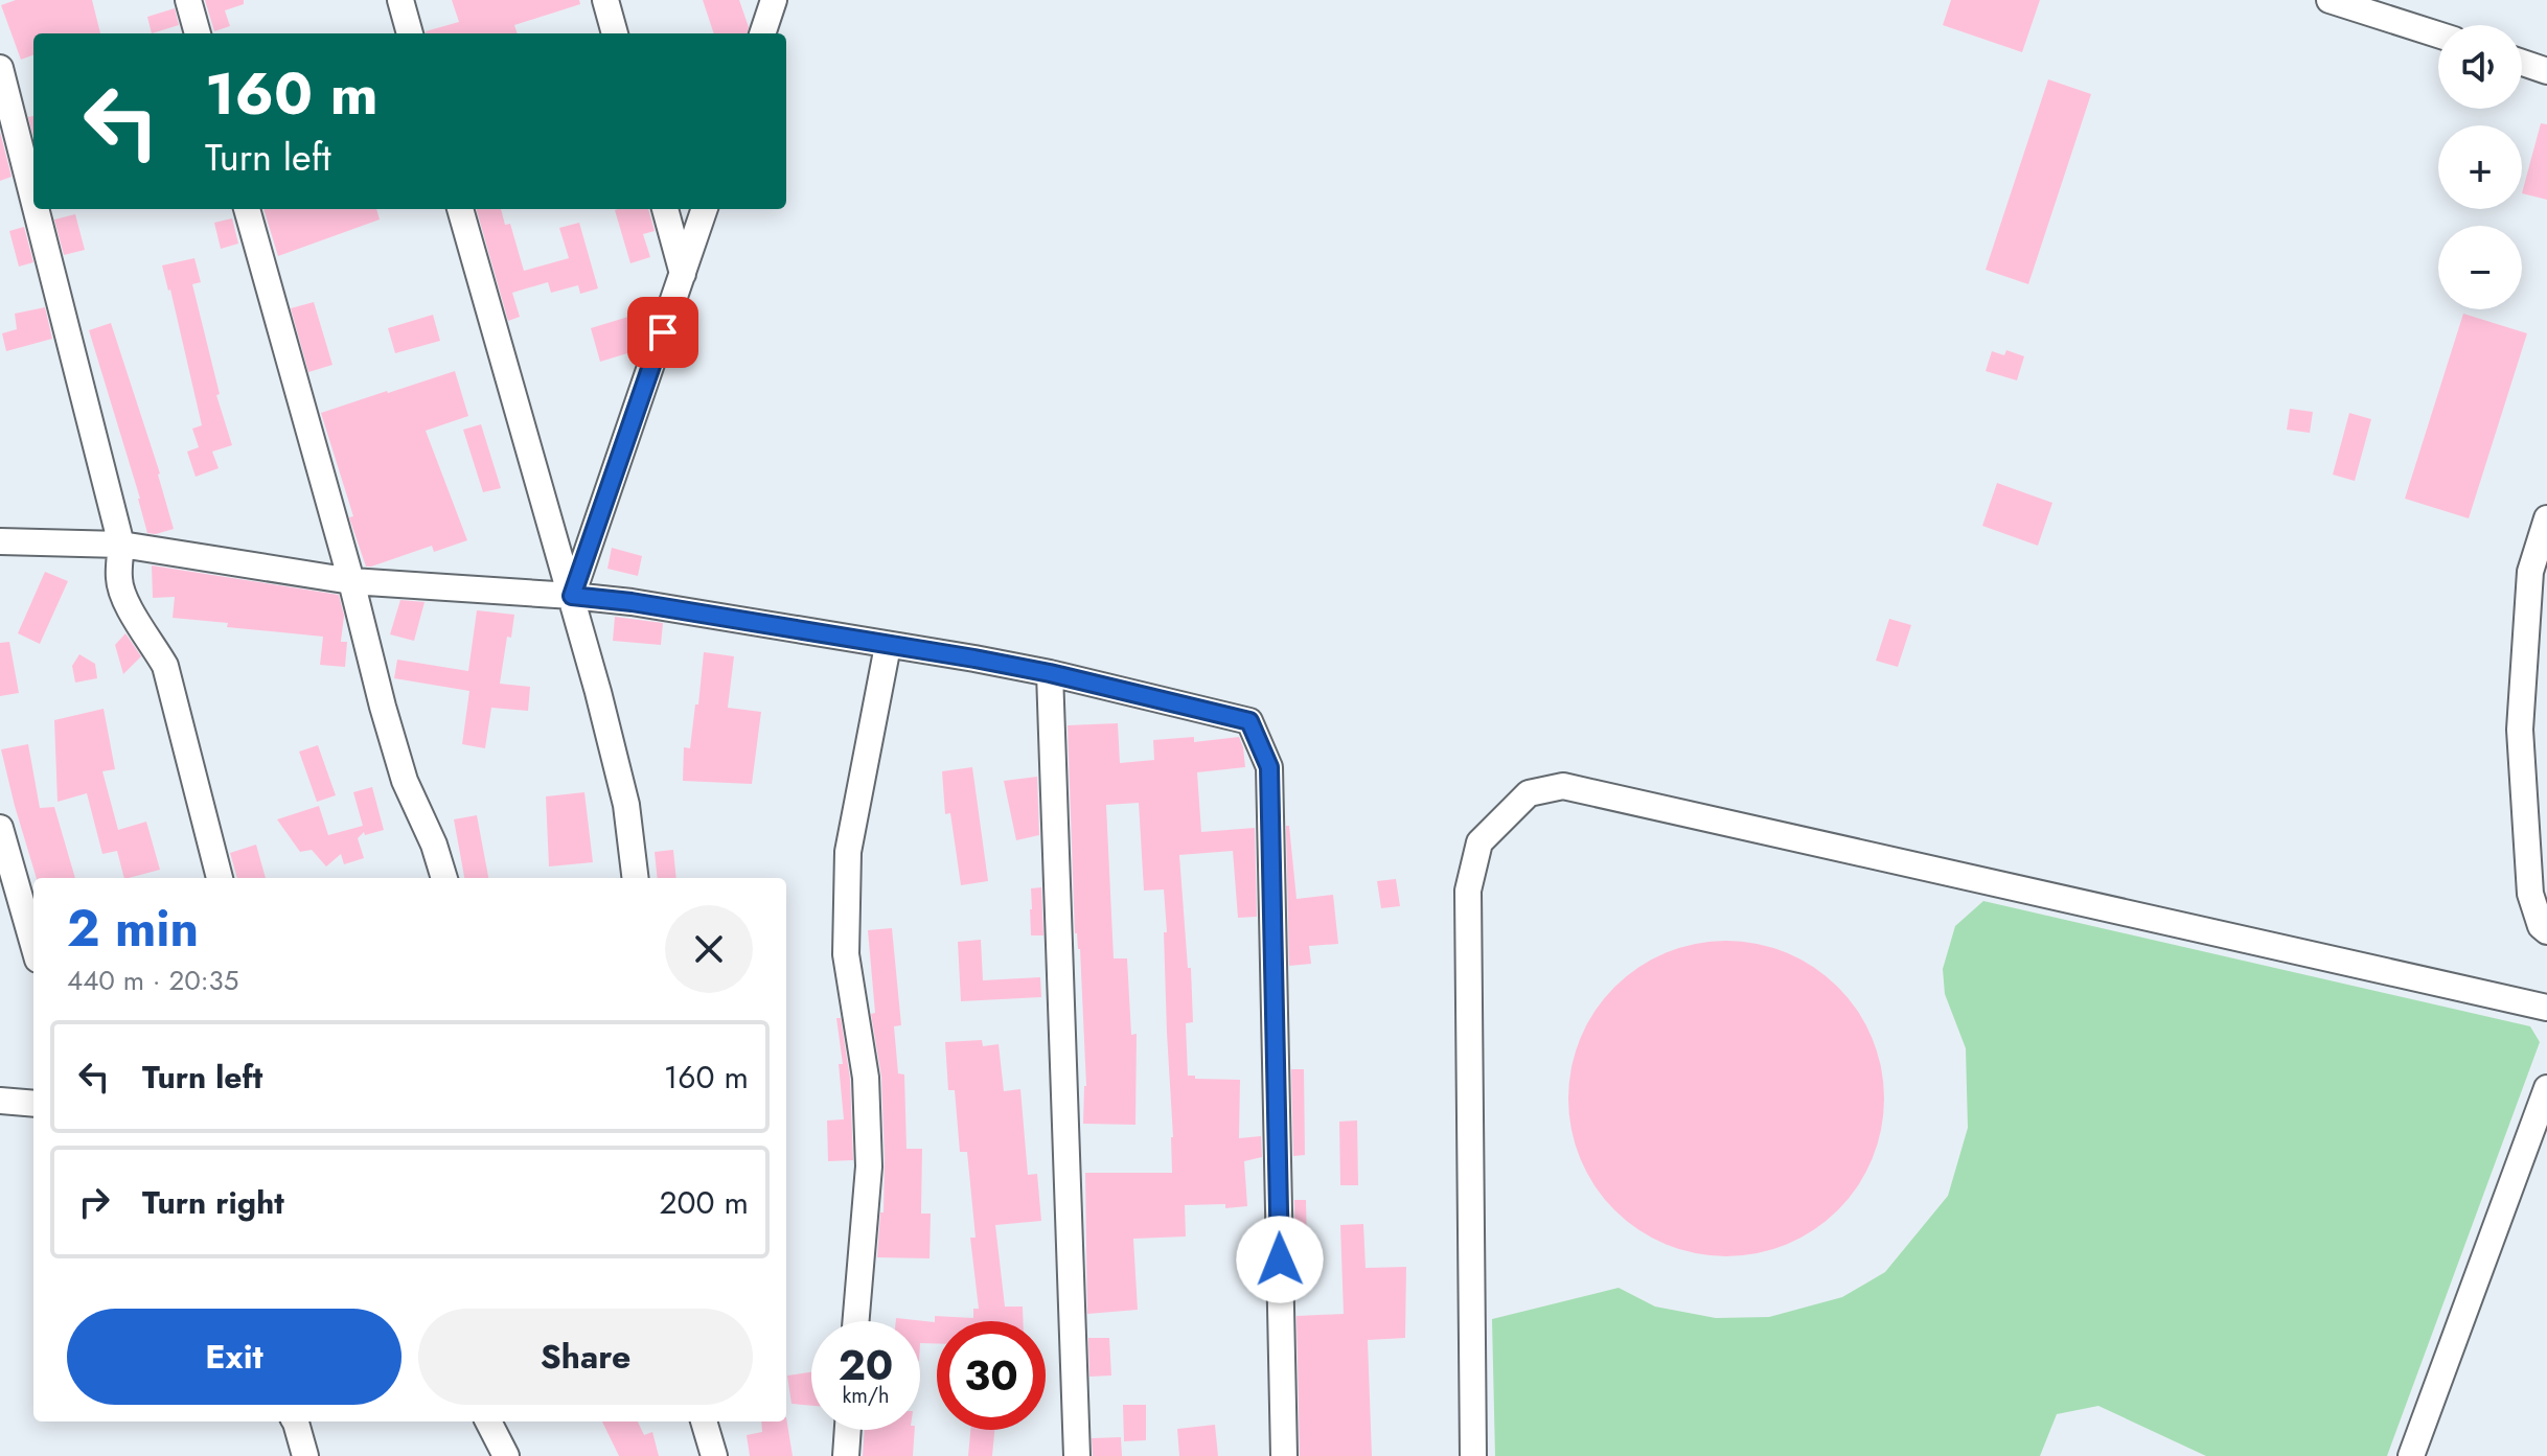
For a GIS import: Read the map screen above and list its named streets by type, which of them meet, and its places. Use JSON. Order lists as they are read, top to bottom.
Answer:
{
  "page": {
    "map_buttons": ["+", "−"],
    "turn": ["160 m", "Turn left"],
    "heading": ["2 min", "440 m · 20:35"],
    "list": [
      {
        "name": "Turn left",
        "value": "160 m"
      },
      {
        "name": "Turn right",
        "value": "200 m"
      }
    ],
    "buttons": ["Exit", "Share"],
    "speed": "20 km/h",
    "limit": "30"
  }
}
